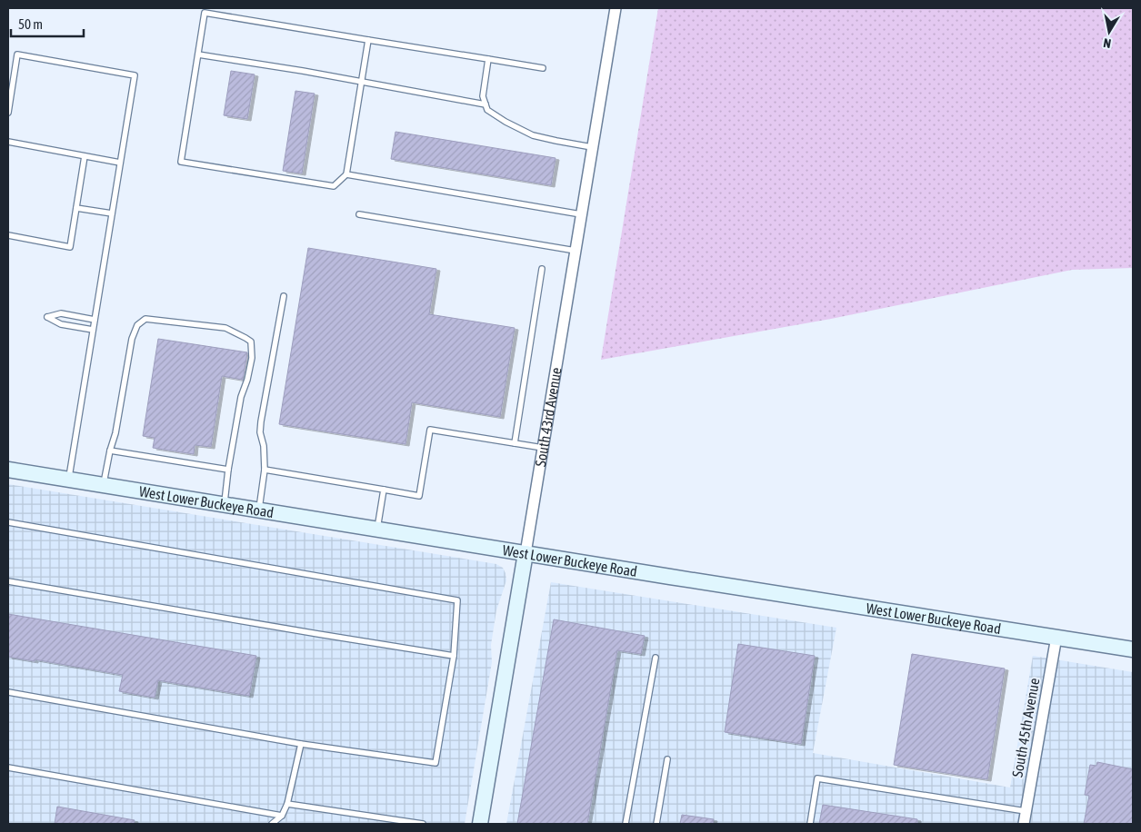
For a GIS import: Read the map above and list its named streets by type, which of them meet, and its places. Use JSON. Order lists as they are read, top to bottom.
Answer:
{
  "streets": {
    "main road": ["South 43rd Avenue", "West Lower Buckeye Road"],
    "street": ["South 45th Avenue"]
  },
  "crossings": [
    ["South 43rd Avenue", "West Lower Buckeye Road"],
    ["West Lower Buckeye Road", "South 45th Avenue"]
  ],
  "scale_bar": "50 m",
  "north": "bottom"
}
